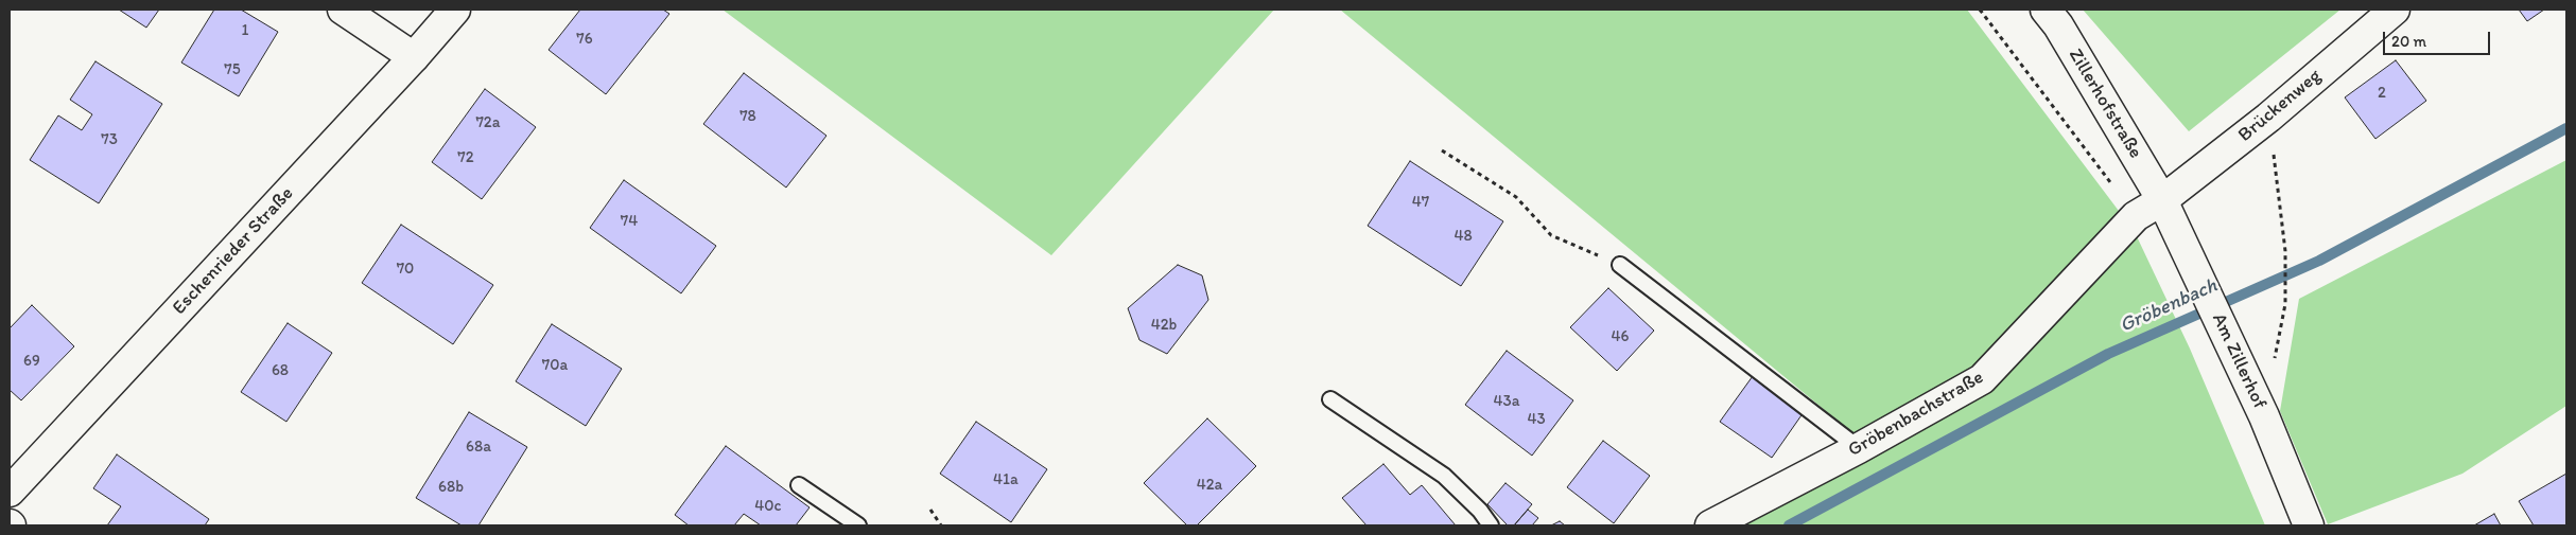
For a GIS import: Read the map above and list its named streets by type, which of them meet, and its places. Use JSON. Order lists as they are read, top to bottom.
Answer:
{
  "streets": {
    "street": [
      "Zillerhofstraße",
      "Brückenweg",
      "Eschenrieder Straße",
      "Am Zillerhof",
      "Gröbenbachstraße"
    ]
  },
  "crossings": [
    ["Zillerhofstraße", "Brückenweg"],
    ["Zillerhofstraße", "Am Zillerhof"],
    ["Zillerhofstraße", "Gröbenbachstraße"],
    ["Brückenweg", "Am Zillerhof"],
    ["Brückenweg", "Gröbenbachstraße"],
    ["Am Zillerhof", "Gröbenbachstraße"]
  ],
  "water": ["Gröbenbach"],
  "house_numbers": [
    "1",
    "76",
    "75",
    "2",
    "78",
    "72a",
    "73",
    "72",
    "47",
    "74",
    "48",
    "70",
    "42b",
    "46",
    "69",
    "70a",
    "68",
    "43a",
    "43",
    "68a",
    "41a",
    "42a",
    "68b",
    "40c"
  ],
  "scale_bar": "20 m"
}
